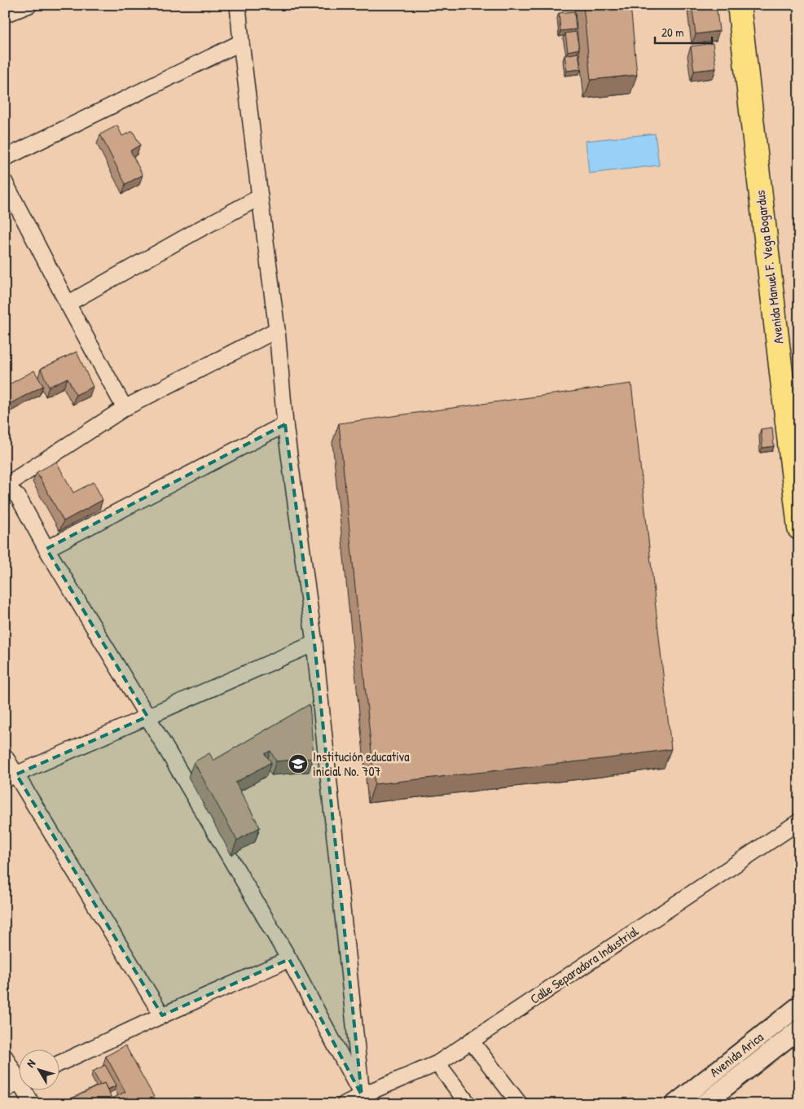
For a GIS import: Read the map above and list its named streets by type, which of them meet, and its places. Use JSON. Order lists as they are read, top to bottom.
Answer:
{
  "streets": {
    "main road": ["Avenida Manuel F. Vega Bogardus"],
    "street": ["Calle Separadora Industrial", "Avenida Arica"]
  },
  "places": {
    "school or university": ["Institución educativa inicial No. 707"]
  },
  "scale_bar": "20 m",
  "north": "top left"
}
